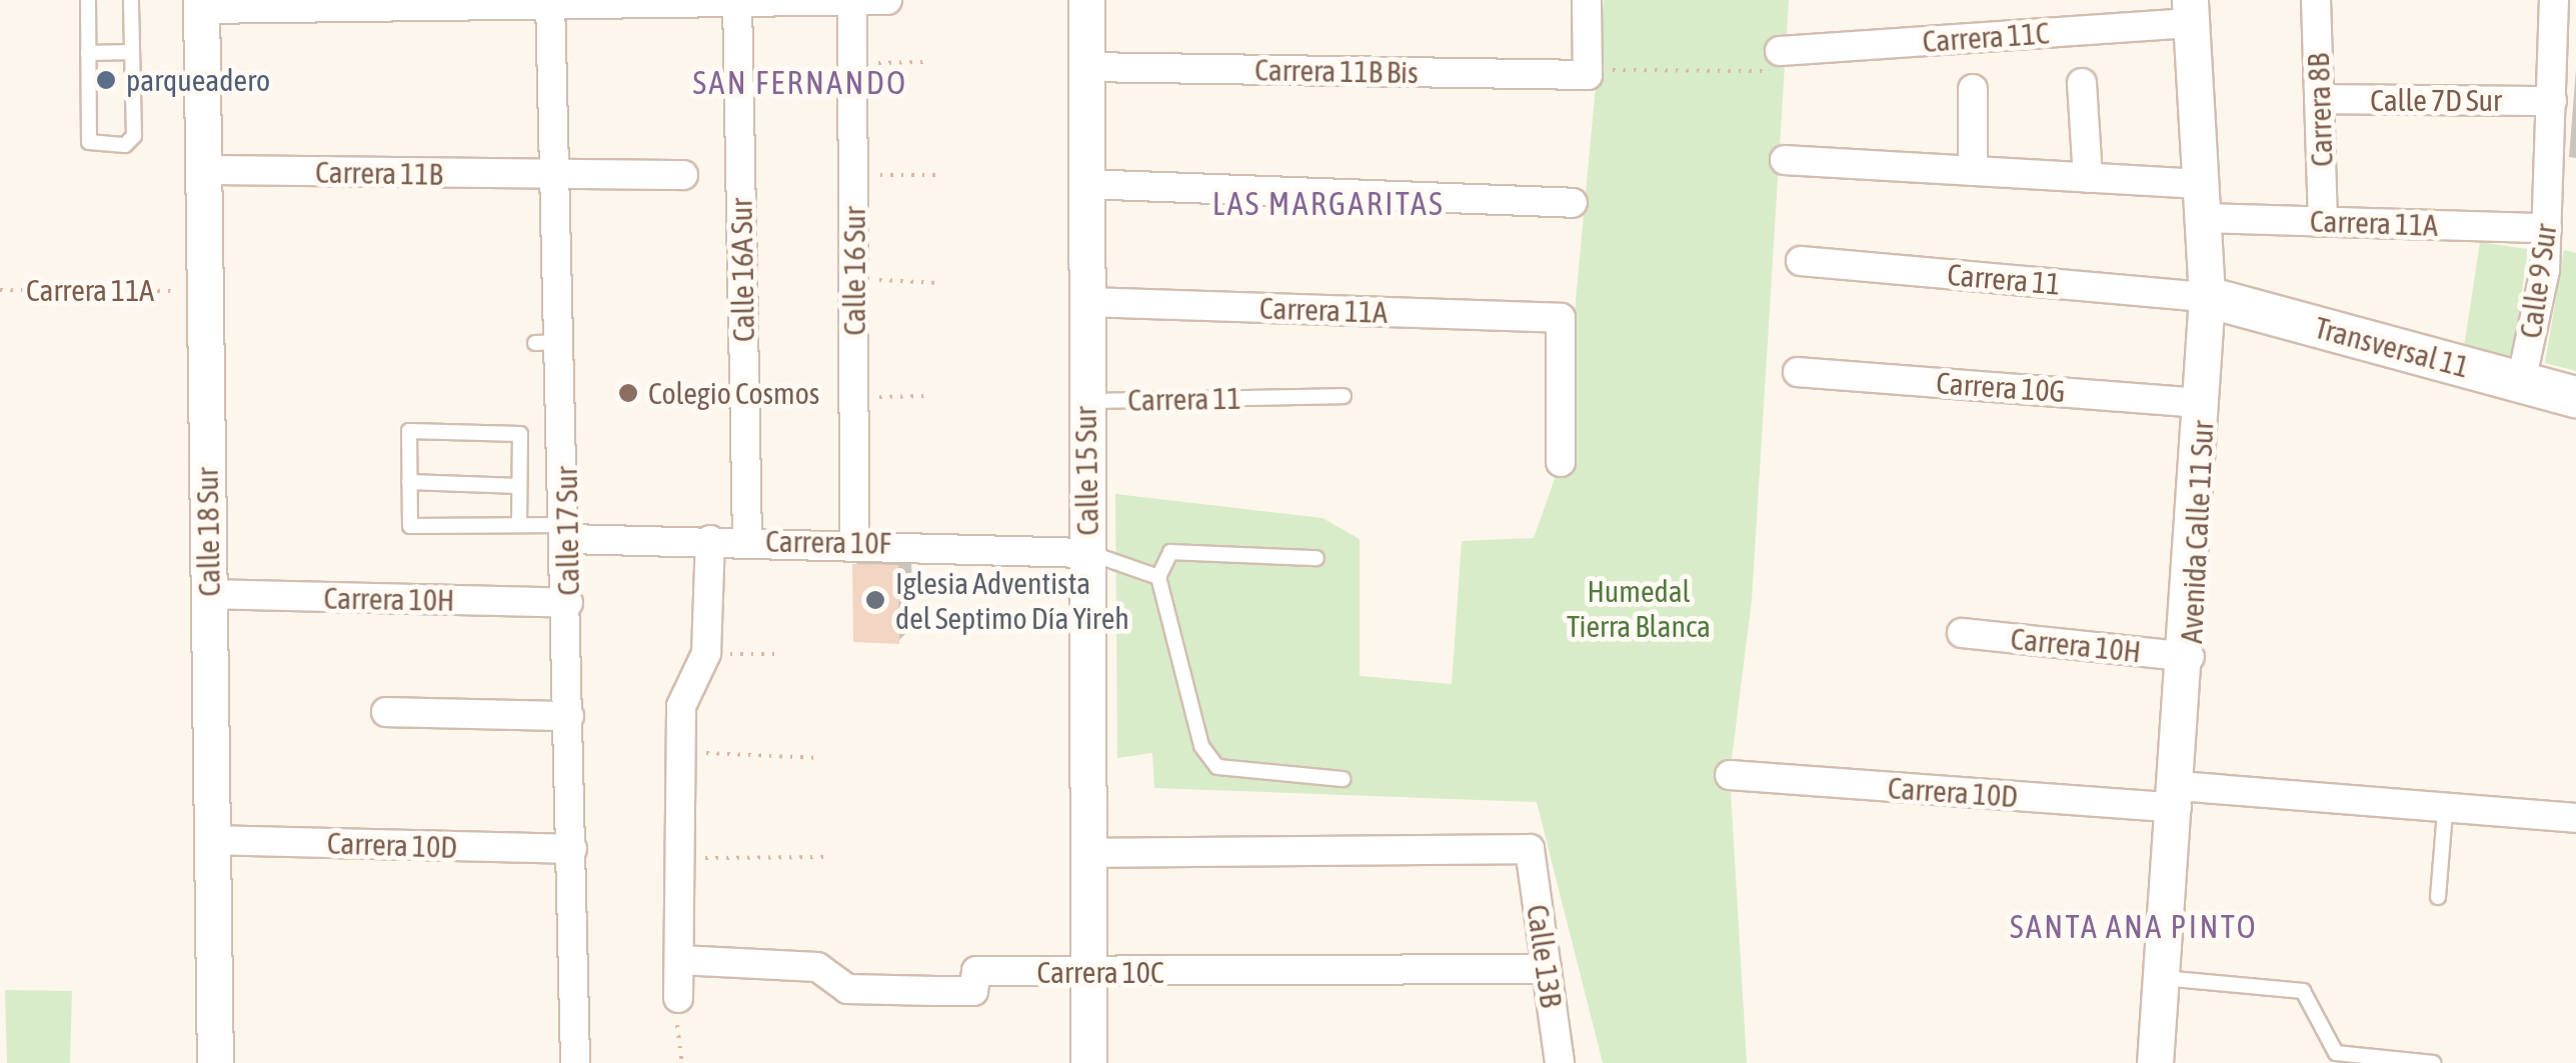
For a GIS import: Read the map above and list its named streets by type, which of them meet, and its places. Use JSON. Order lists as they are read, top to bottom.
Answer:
{
  "streets": {
    "main road": ["Transversal 11"],
    "street": [
      "Carrera 11C",
      "Carrera 11B Bis",
      "Calle 7D Sur",
      "Carrera 8B",
      "Carrera 11B",
      "Carrera 11A",
      "Calle 16A Sur",
      "Calle 16 Sur",
      "Carrera 11",
      "Calle 9 Sur",
      "Carrera 10G",
      "Calle 15 Sur",
      "Calle 17 Sur",
      "Calle 18 Sur",
      "Avenida Calle 11 Sur",
      "Carrera 10F",
      "Carrera 10H",
      "Carrera 10D",
      "Calle 13B",
      "Carrera 10C"
    ]
  },
  "crossings": [
    ["Carrera 11C", "Avenida Calle 11 Sur"],
    ["Carrera 11B Bis", "Calle 15 Sur"],
    ["Calle 7D Sur", "Carrera 8B"],
    ["Calle 7D Sur", "Calle 9 Sur"],
    ["Carrera 8B", "Carrera 11A"],
    ["Carrera 11B", "Calle 17 Sur"],
    ["Carrera 11B", "Calle 18 Sur"],
    ["Carrera 11A", "Calle 9 Sur"],
    ["Carrera 11A", "Calle 15 Sur"],
    ["Carrera 11A", "Avenida Calle 11 Sur"],
    ["Calle 16A Sur", "Carrera 10F"],
    ["Calle 16 Sur", "Carrera 10F"],
    ["Carrera 11", "Transversal 11"],
    ["Carrera 11", "Calle 15 Sur"],
    ["Carrera 11", "Avenida Calle 11 Sur"],
    ["Calle 9 Sur", "Transversal 11"],
    ["Transversal 11", "Avenida Calle 11 Sur"],
    ["Carrera 10G", "Avenida Calle 11 Sur"],
    ["Calle 15 Sur", "Carrera 10F"],
    ["Calle 15 Sur", "Calle 13B"],
    ["Calle 15 Sur", "Carrera 10C"],
    ["Calle 17 Sur", "Carrera 10F"],
    ["Calle 17 Sur", "Carrera 10H"],
    ["Calle 17 Sur", "Carrera 10D"],
    ["Calle 18 Sur", "Carrera 10H"],
    ["Calle 18 Sur", "Carrera 10D"],
    ["Avenida Calle 11 Sur", "Carrera 10H"],
    ["Avenida Calle 11 Sur", "Carrera 10D"],
    ["Calle 13B", "Carrera 10C"]
  ],
  "districts": ["SAN FERNANDO", "LAS MARGARITAS", "SANTA ANA PINTO"],
  "parks": ["Humedal Tierra Blanca"],
  "places": ["parqueadero", "Colegio Cosmos", "Iglesia Adventista del Septimo Día Yireh"]
}
